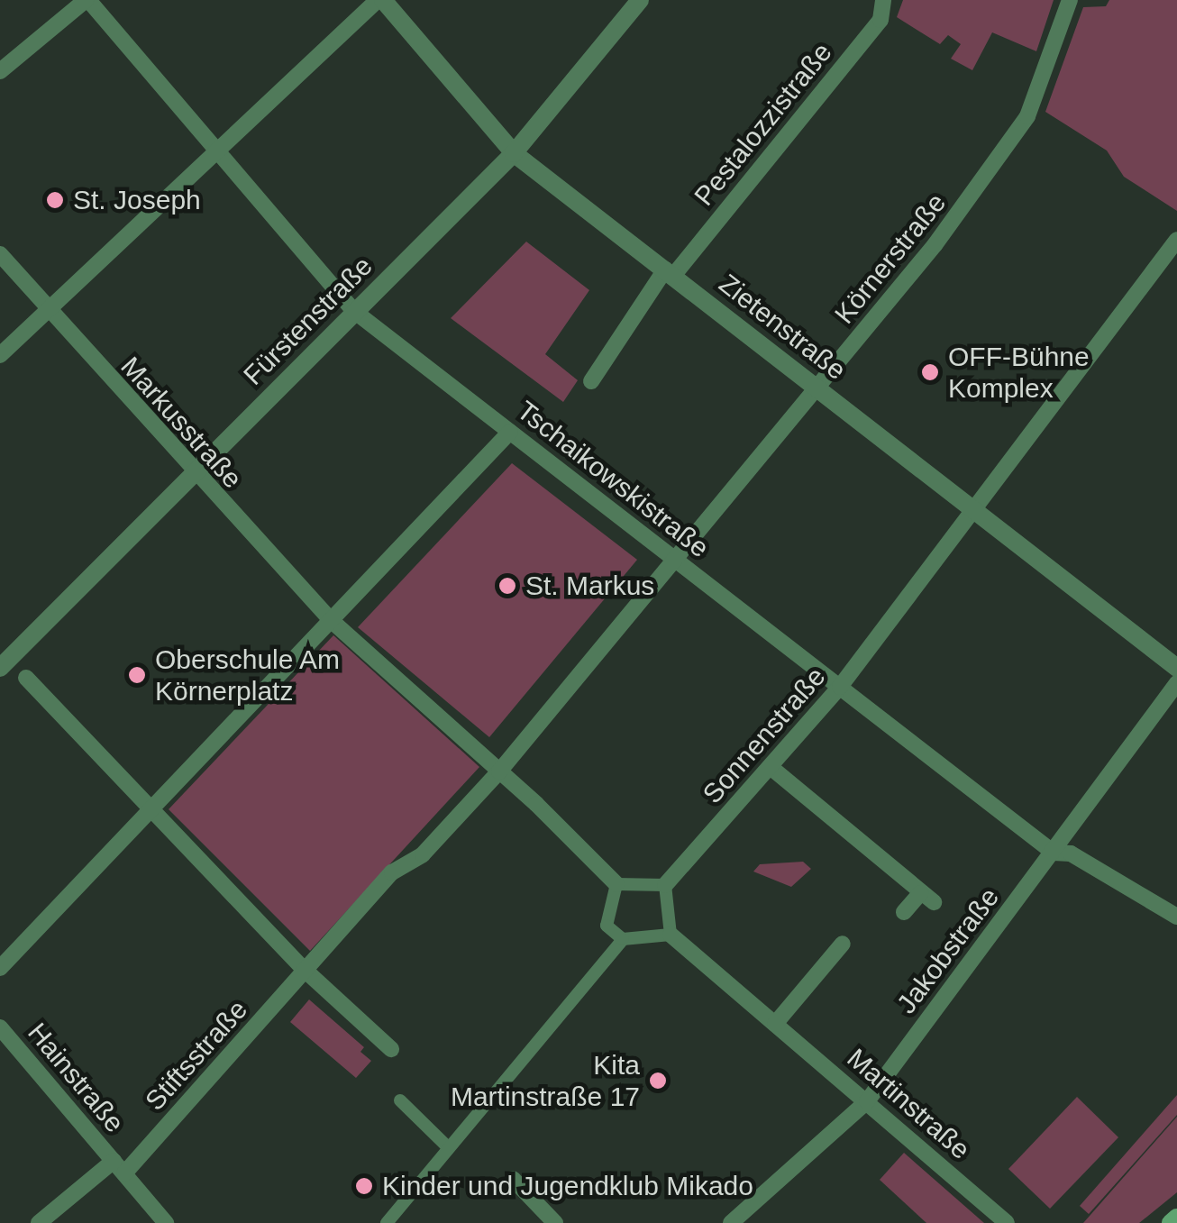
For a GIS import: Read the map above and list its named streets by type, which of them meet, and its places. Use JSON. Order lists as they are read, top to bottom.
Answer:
{
  "streets": {
    "street": [
      "Pestalozzistraße",
      "Körnerstraße",
      "Fürstenstraße",
      "Zietenstraße",
      "Markusstraße",
      "Tschaikowskistraße",
      "Sonnenstraße",
      "Jakobstraße",
      "Stiftsstraße",
      "Hainstraße",
      "Martinstraße"
    ]
  },
  "crossings": [
    ["Pestalozzistraße", "Zietenstraße"],
    ["Körnerstraße", "Zietenstraße"],
    ["Körnerstraße", "Markusstraße"],
    ["Körnerstraße", "Tschaikowskistraße"],
    ["Körnerstraße", "Stiftsstraße"],
    ["Fürstenstraße", "Zietenstraße"],
    ["Fürstenstraße", "Markusstraße"],
    ["Fürstenstraße", "Tschaikowskistraße"],
    ["Zietenstraße", "Sonnenstraße"],
    ["Markusstraße", "Stiftsstraße"],
    ["Tschaikowskistraße", "Sonnenstraße"],
    ["Tschaikowskistraße", "Jakobstraße"],
    ["Jakobstraße", "Martinstraße"],
    ["Stiftsstraße", "Hainstraße"]
  ],
  "places": [
    "St. Joseph",
    "OFF-Bühne Komplex",
    "St. Markus",
    "Oberschule Am Körnerplatz",
    "Kita Martinstraße 17",
    "Kinder und Jugendklub Mikado"
  ]
}
